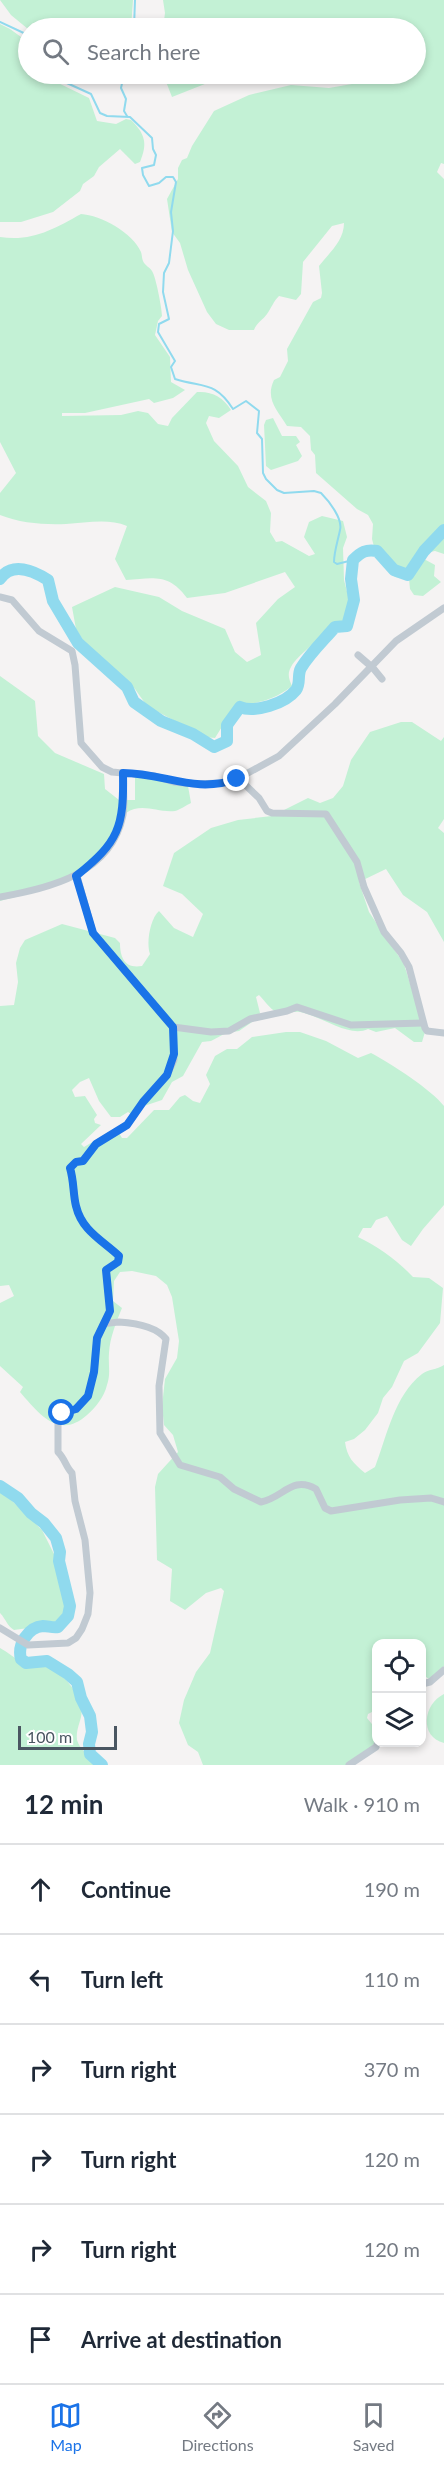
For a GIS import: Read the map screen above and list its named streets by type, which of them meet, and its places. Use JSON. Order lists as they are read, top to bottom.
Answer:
{
  "scale_bar": "100 m",
  "page": {
    "search": "Search here",
    "scale": "100 m",
    "heading": ["12 min", "Walk · 910 m"],
    "list": [
      ["Continue", "190 m"],
      ["Turn left", "110 m"],
      ["Turn right", "370 m"],
      ["Turn right", "120 m"],
      ["Turn right", "120 m"],
      "Arrive at destination"
    ],
    "nav": ["Map", "Directions", "Saved"]
  }
}
